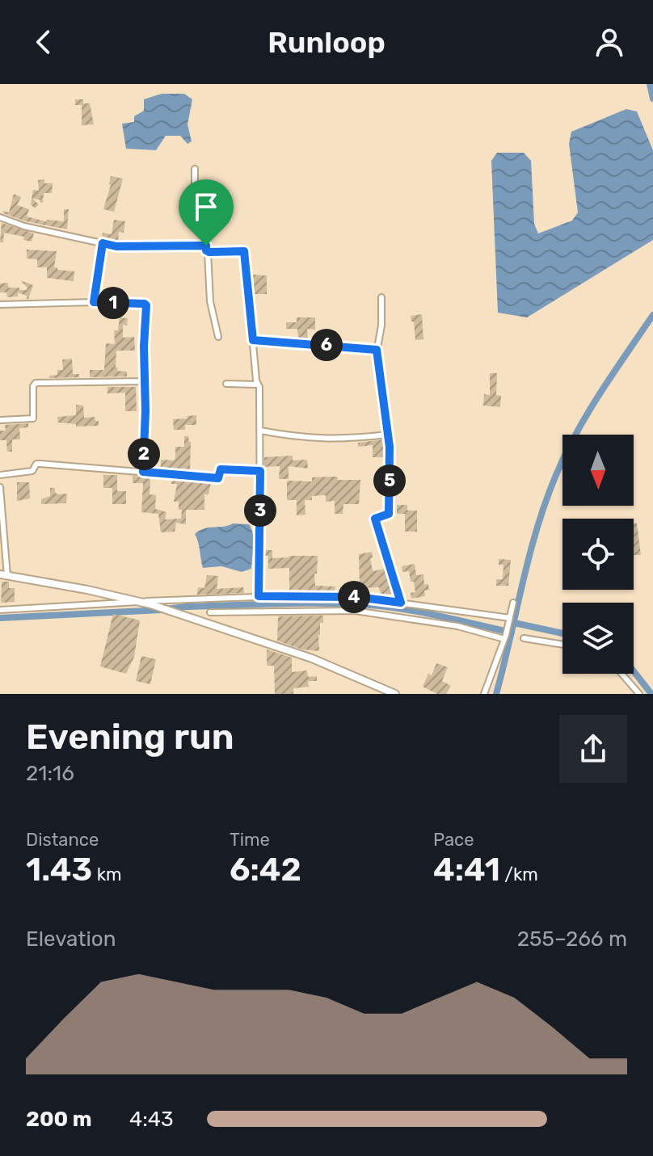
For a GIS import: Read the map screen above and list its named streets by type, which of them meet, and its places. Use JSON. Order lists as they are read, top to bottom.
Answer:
{
  "north": "bottom",
  "page": {
    "header": "Runloop",
    "pins": [
      "1",
      "6",
      "2",
      "5",
      "3",
      "4"
    ],
    "heading": ["Evening run", "21:16"],
    "stats": [
      ["Distance", "1.43 km"],
      ["Time", "6:42"],
      ["Pace", "4:41 /km"]
    ],
    "chart": ["Elevation", "255–266 m"],
    "list": [
      {
        "name": "200 m",
        "note": "4:43"
      }
    ]
  }
}
